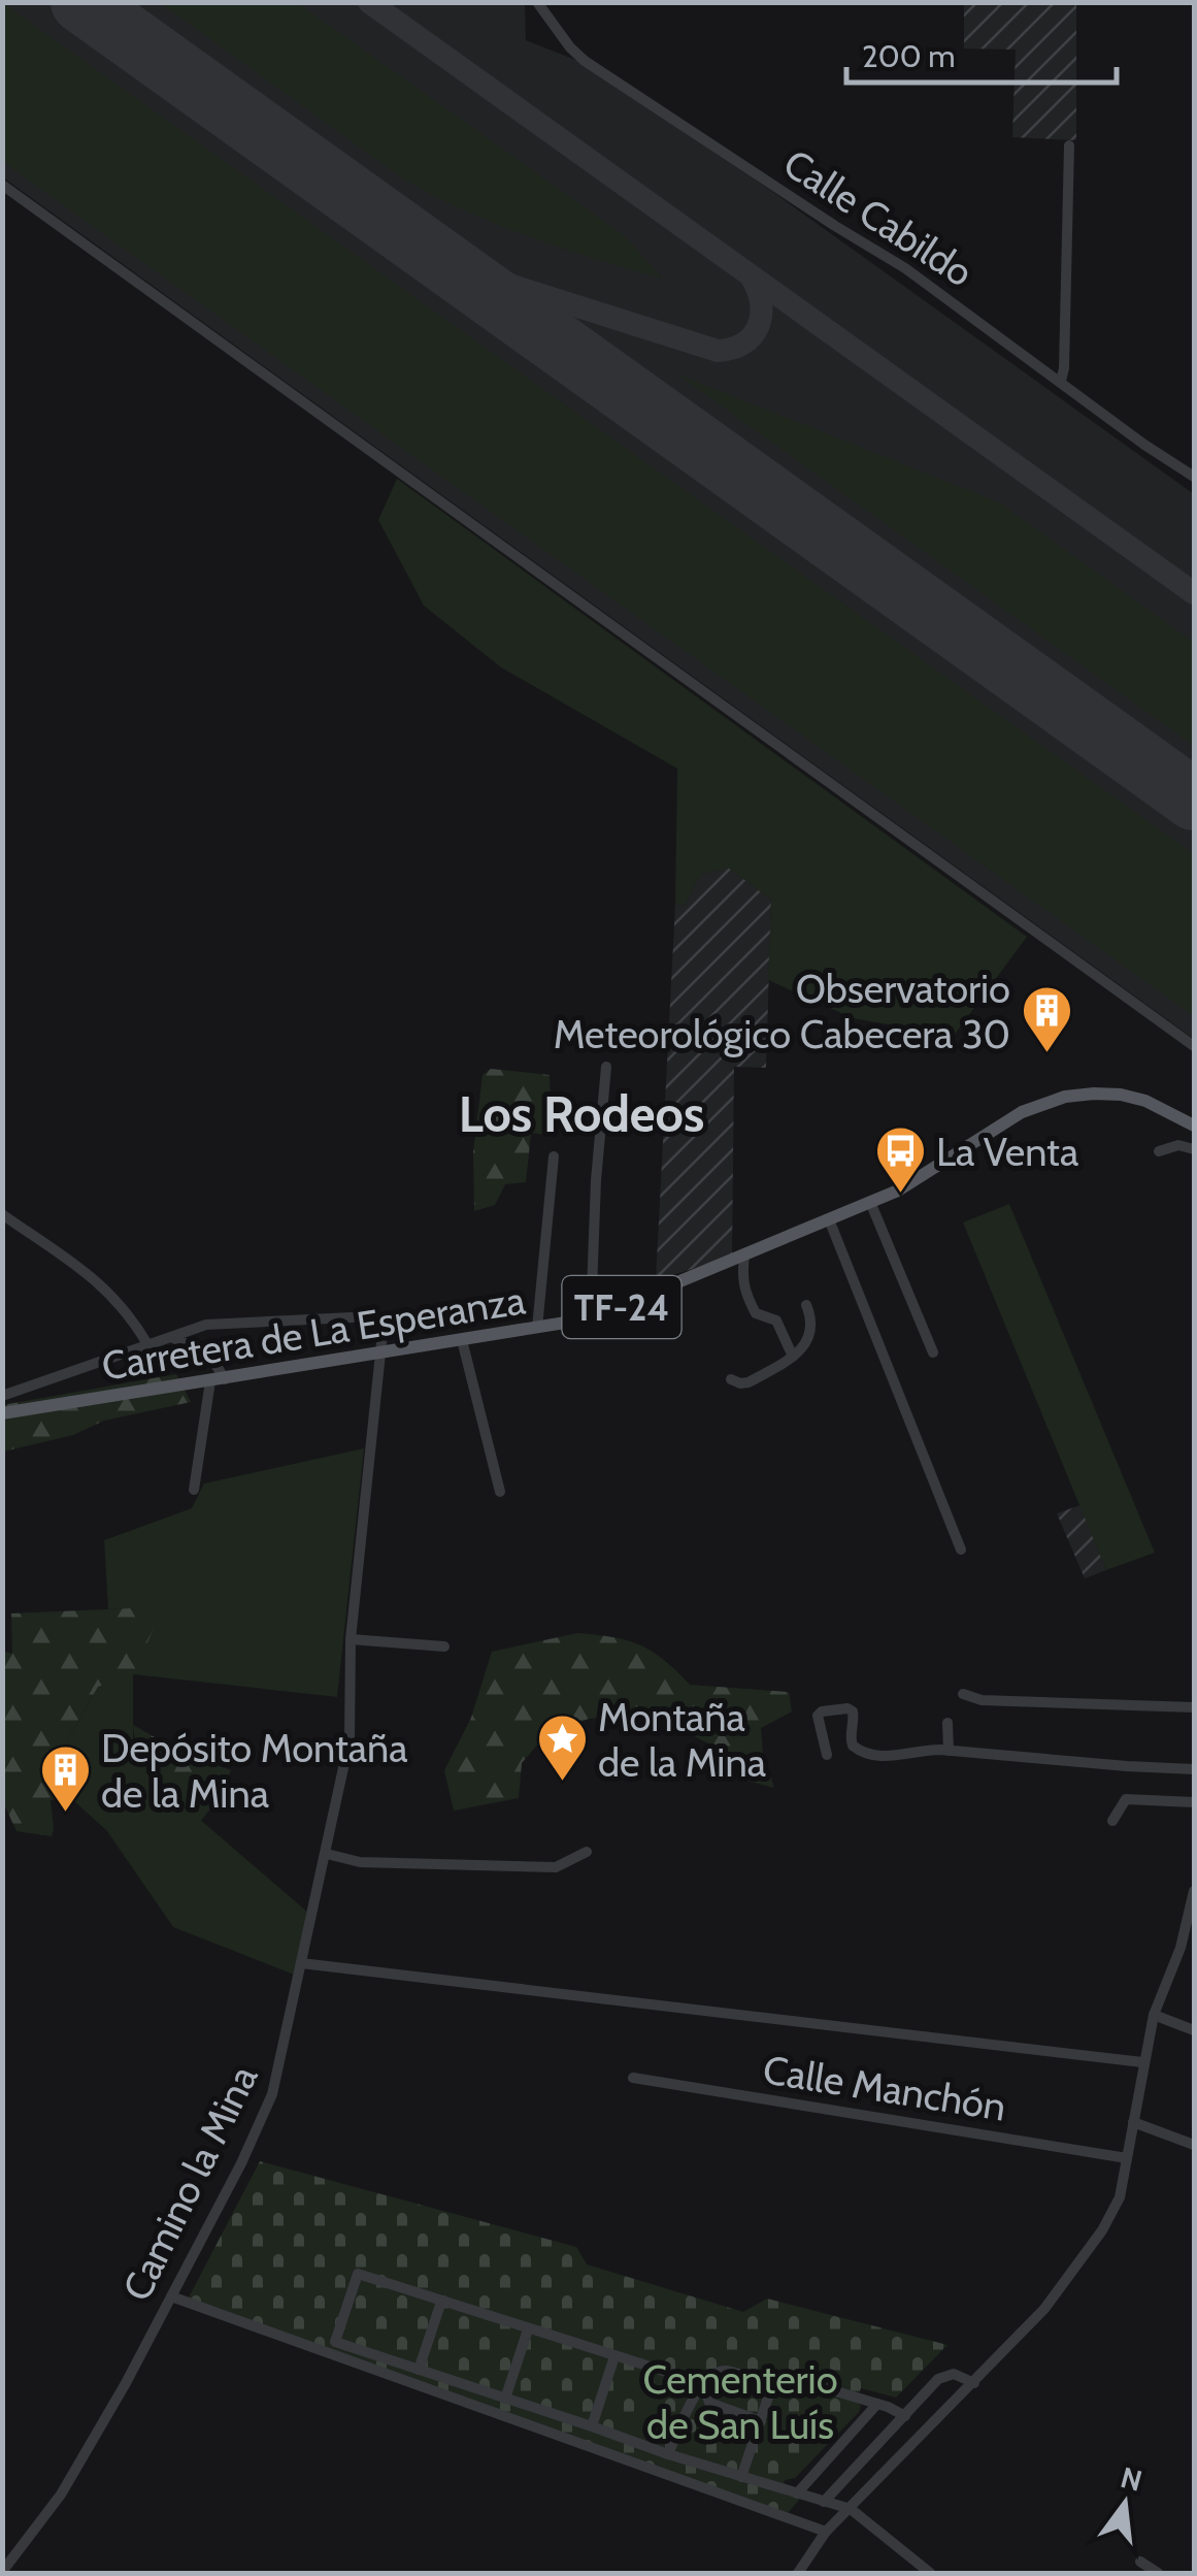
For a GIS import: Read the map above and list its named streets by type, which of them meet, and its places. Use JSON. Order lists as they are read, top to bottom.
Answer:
{
  "streets": {
    "main road": ["TF-24", "Carretera de La Esperanza"],
    "street": ["Calle Cabildo", "Calle Manchón", "Camino la Mina"]
  },
  "crossings": [
    ["Carretera de La Esperanza", "Camino la Mina"]
  ],
  "districts": ["Los Rodeos"],
  "parks": ["Cementerio de San Luís"],
  "places": {
    "building": ["Observatorio Meteorológico Cabecera 30", "Depósito Montaña de la Mina"],
    "bus stop": ["La Venta"],
    "place": ["Montaña de la Mina"]
  },
  "scale_bar": "200 m",
  "north": "top"
}
